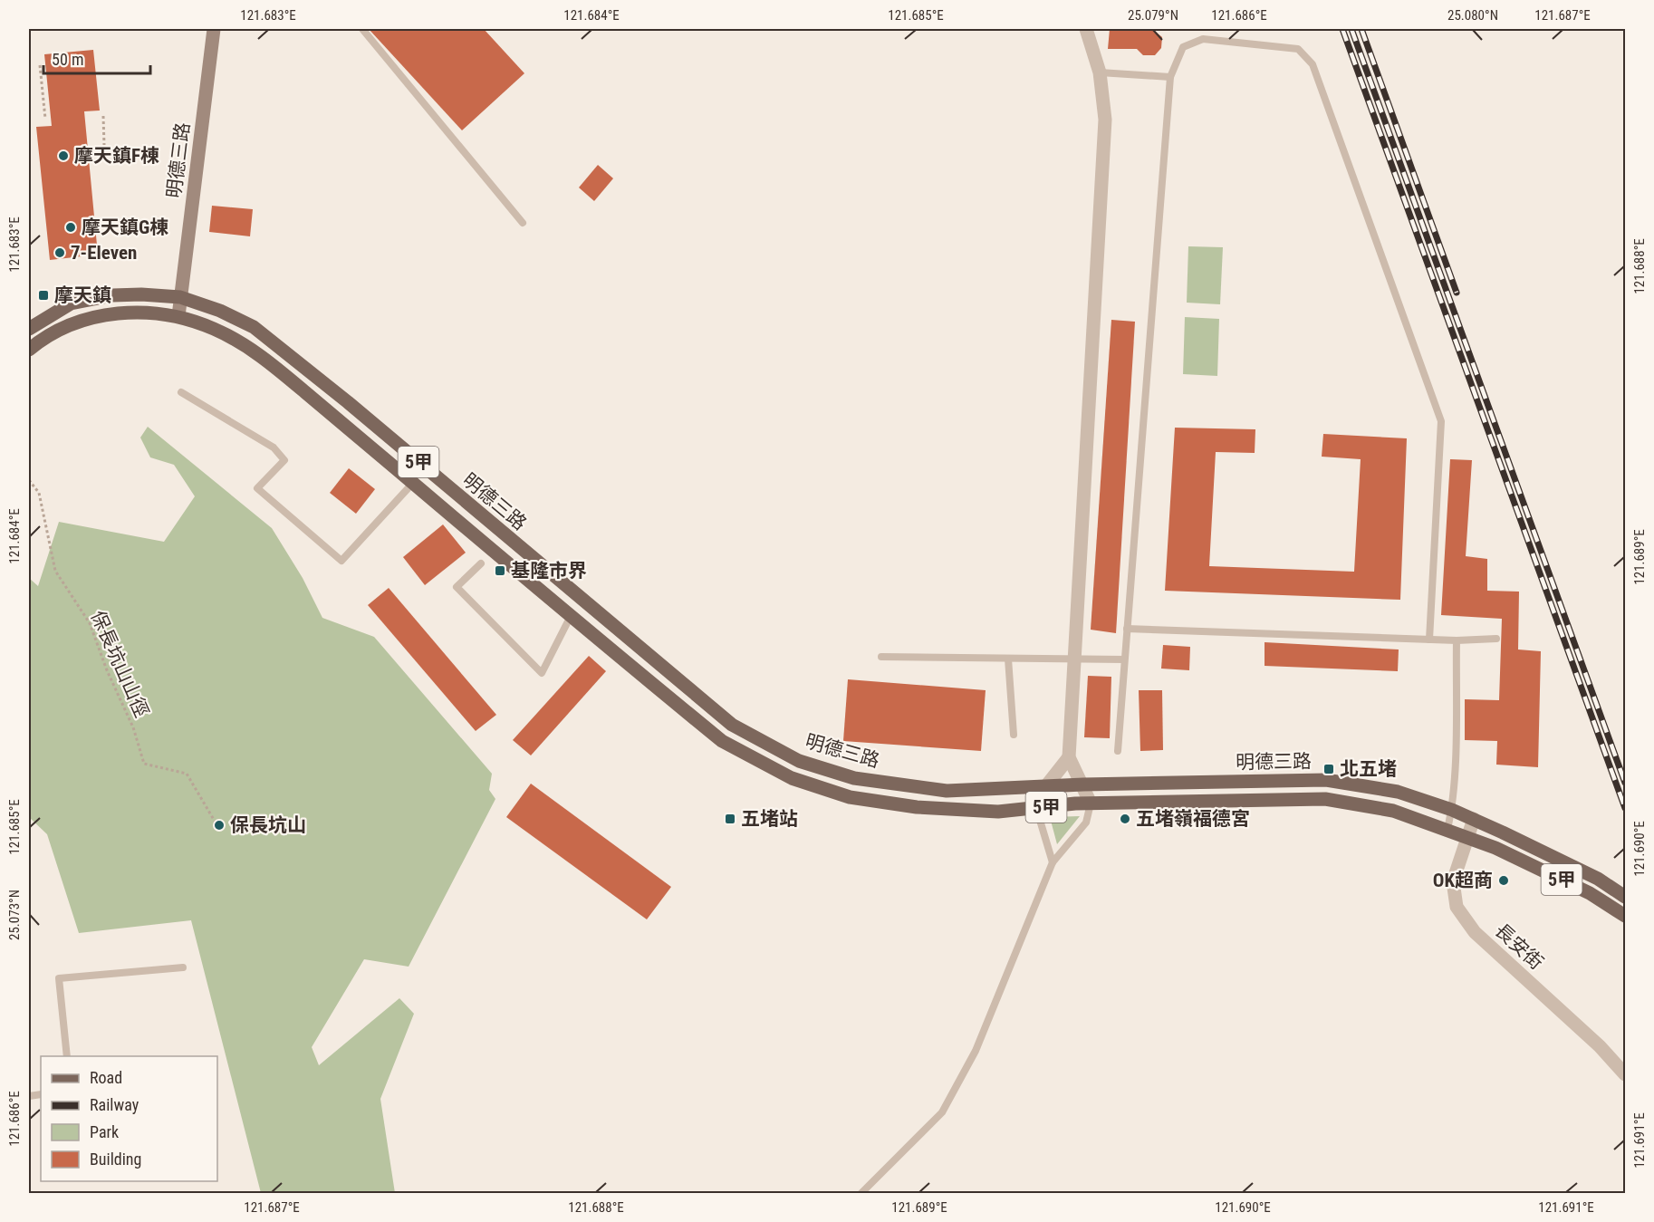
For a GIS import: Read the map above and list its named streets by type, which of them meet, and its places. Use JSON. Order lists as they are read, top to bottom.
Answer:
{
  "streets": {
    "main road": ["明德三路", "5甲"],
    "street": ["長安街"],
    "path": ["保長坑山山徑"]
  },
  "crossings": [
    ["明德三路", "5甲"],
    ["明德三路", "長安街"]
  ],
  "places": {
    "other": [
      "摩天鎮F棟",
      "摩天鎮G棟",
      "7-Eleven",
      "五堵嶺福德宮",
      "保長坑山",
      "OK超商"
    ],
    "transit": [
      "摩天鎮",
      "基隆市界",
      "北五堵",
      "五堵站"
    ]
  },
  "legend": [
    "Road",
    "Railway",
    "Park",
    "Building"
  ],
  "scale_bar": "50 m",
  "coordinates": [
    "121.683°E",
    "121.684°E",
    "121.685°E",
    "25.079°N",
    "121.686°E",
    "25.080°N",
    "121.687°E",
    "121.688°E",
    "121.689°E",
    "121.690°E",
    "25.073°N",
    "121.691°E"
  ]
}
